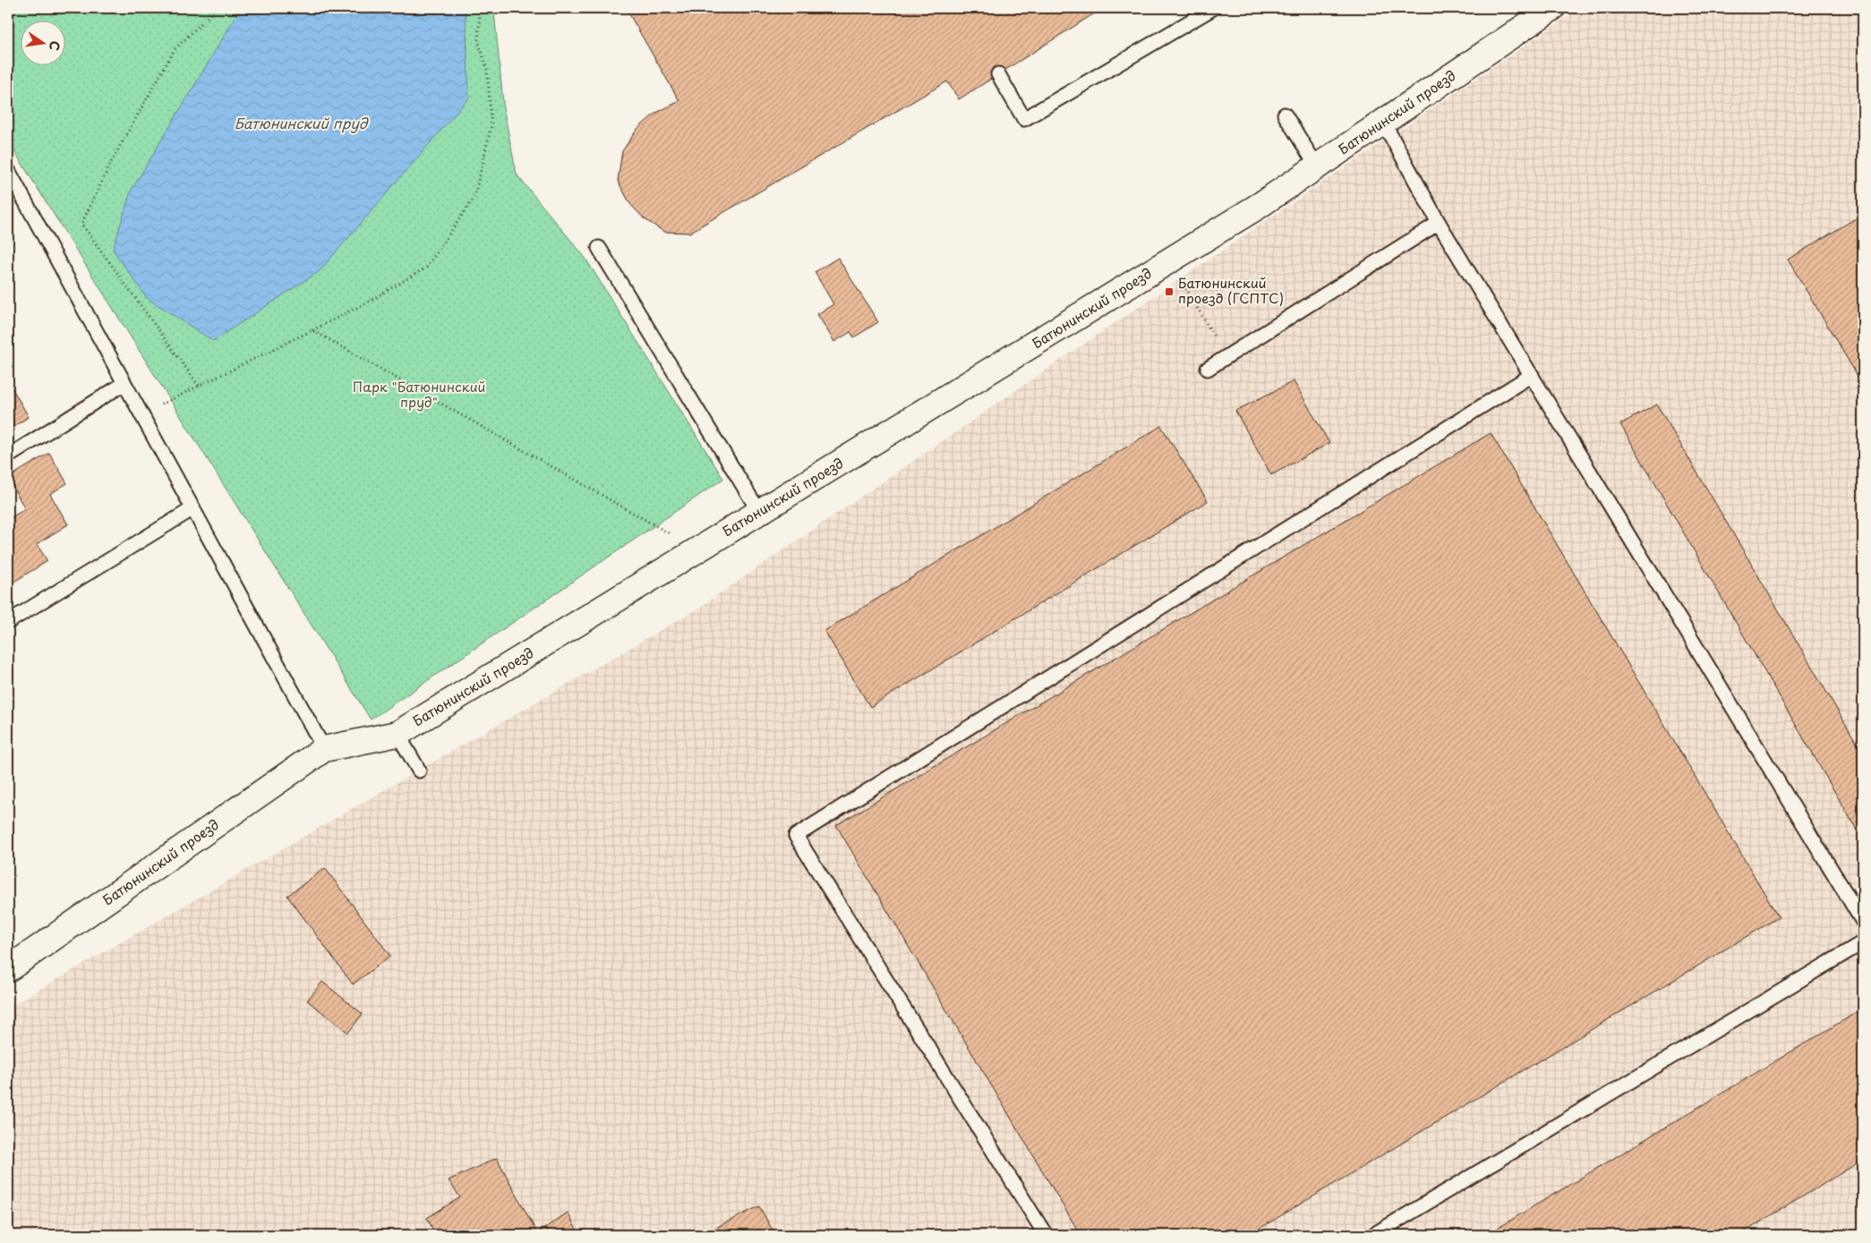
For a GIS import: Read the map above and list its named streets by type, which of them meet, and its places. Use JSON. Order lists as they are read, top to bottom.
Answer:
{
  "streets": {
    "street": ["Батюнинский проезд"]
  },
  "water": ["Батюнинский пруд"],
  "parks": ["Парк \"Батюнинский пруд\""],
  "places": {
    "transit": ["Батюнинский проезд (ГСПТС)"]
  },
  "north": "right"
}
